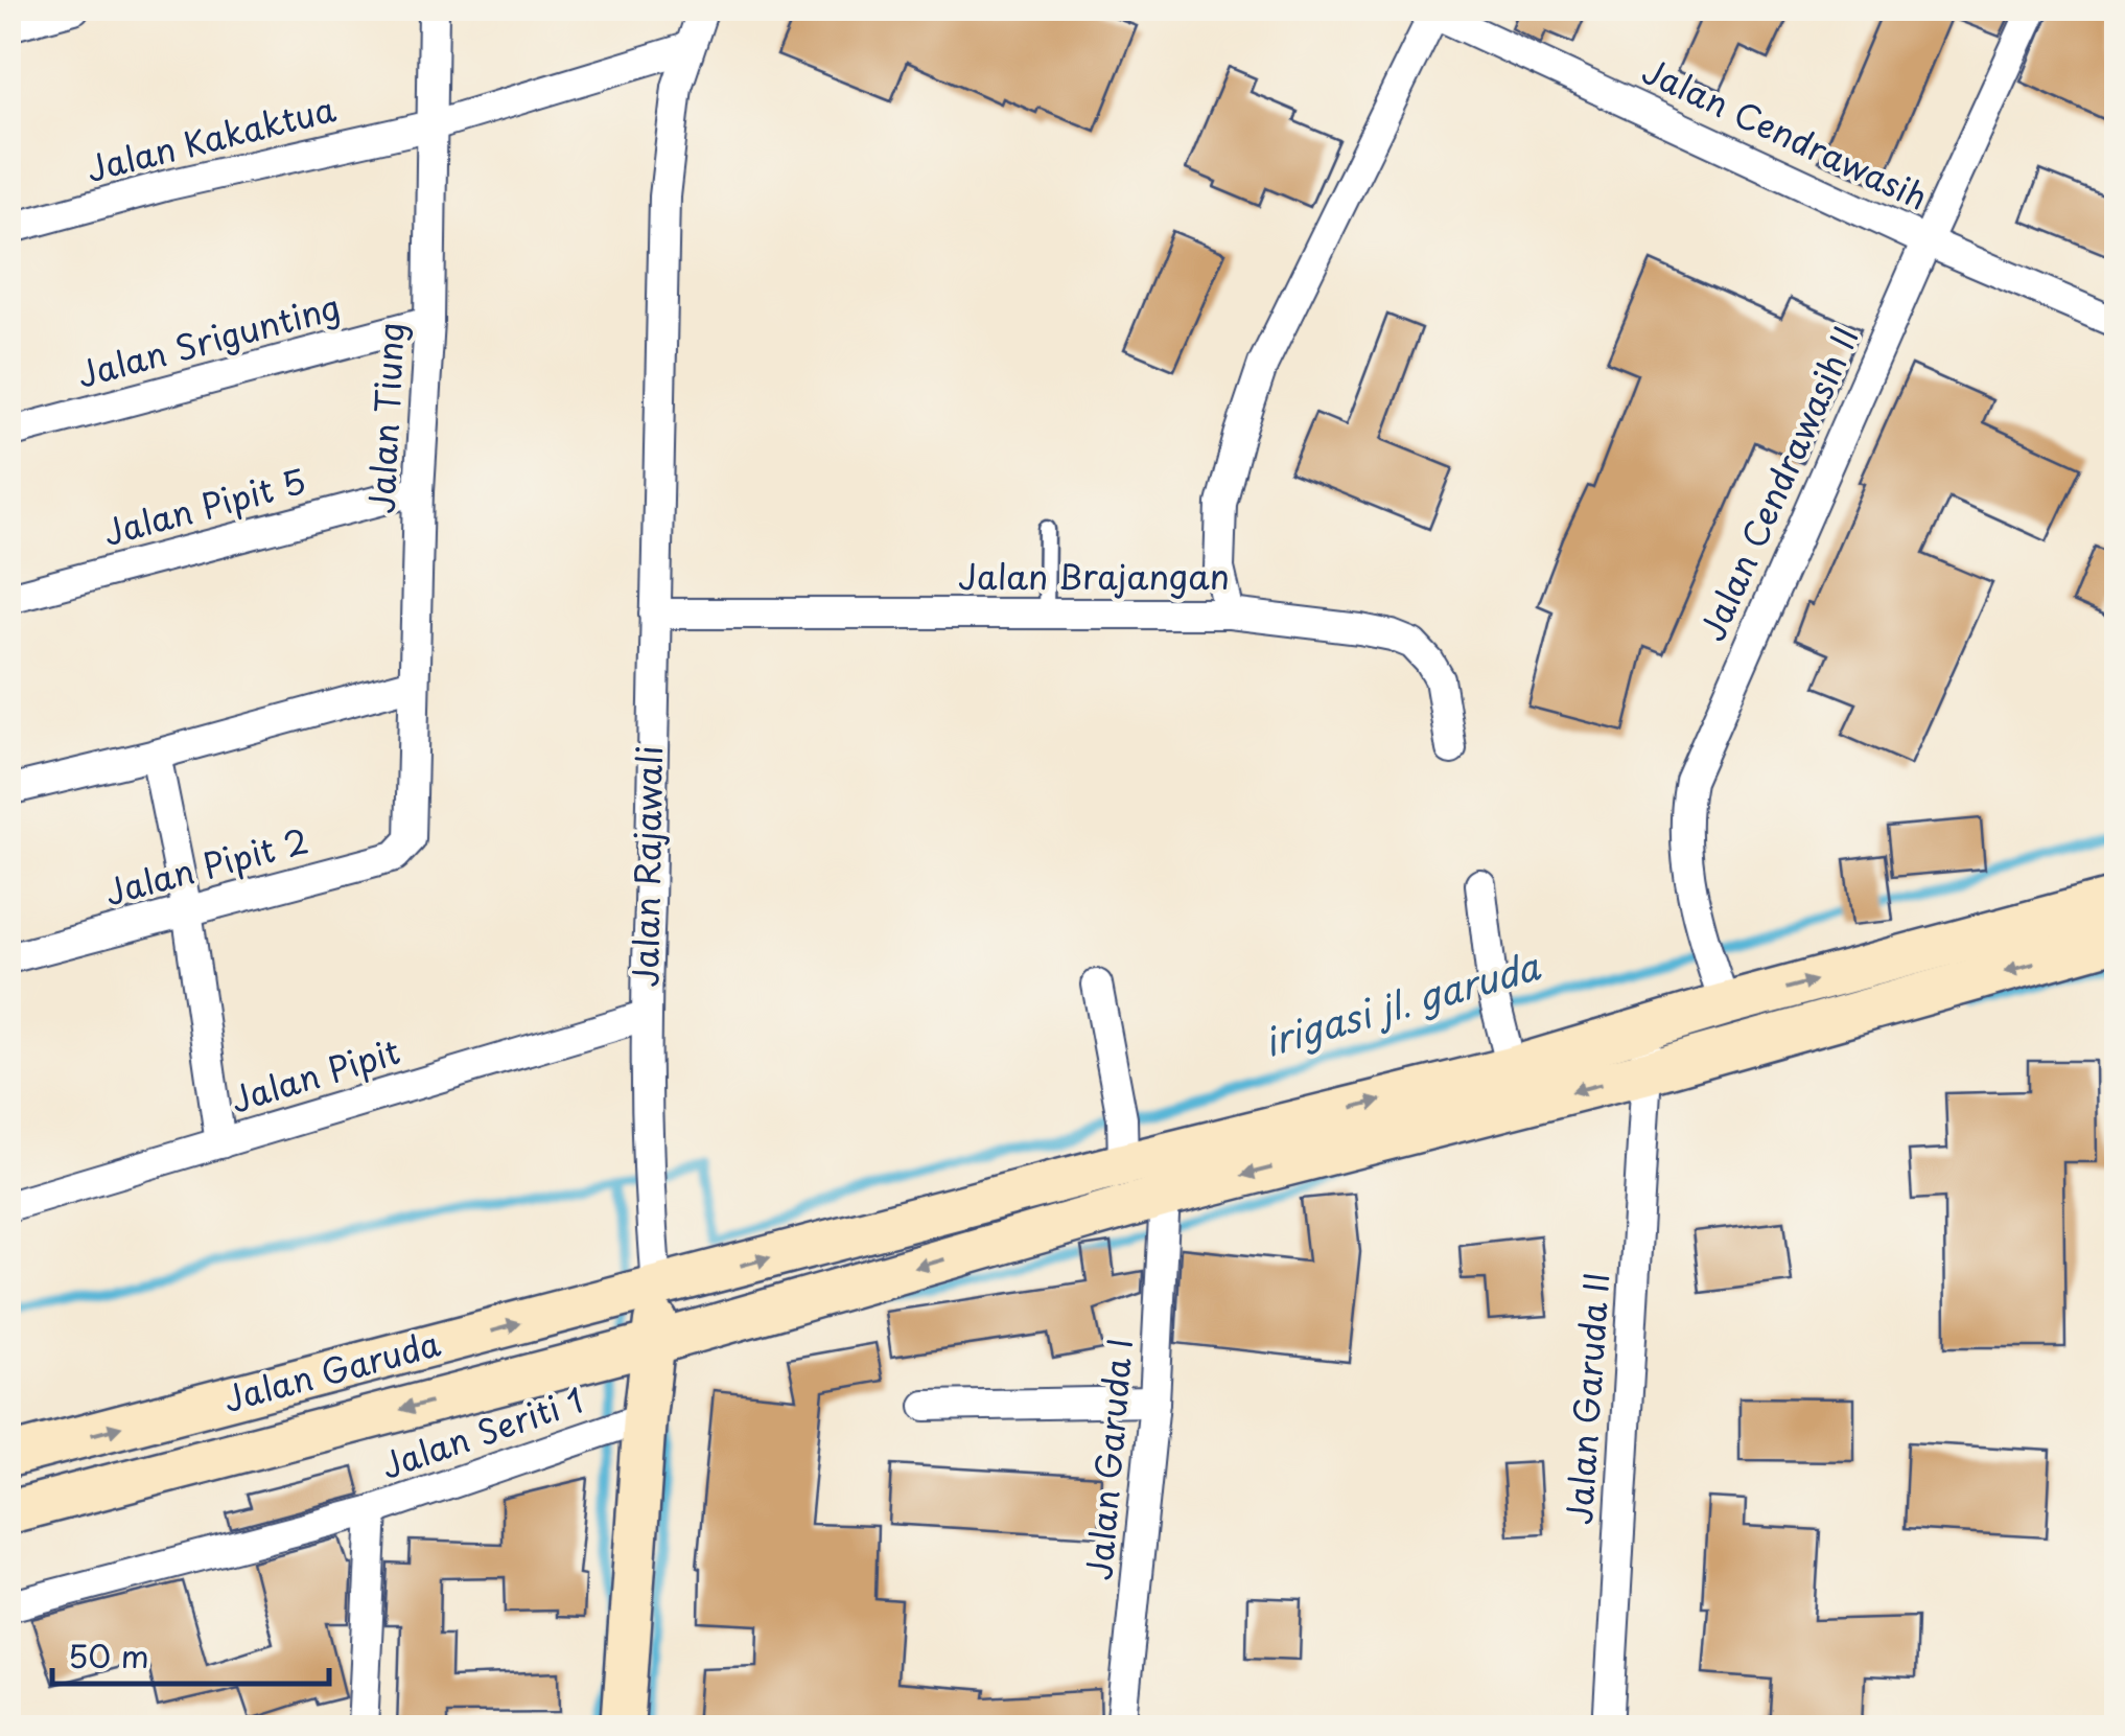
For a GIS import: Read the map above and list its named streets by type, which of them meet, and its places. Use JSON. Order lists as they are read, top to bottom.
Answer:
{
  "streets": {
    "main road": ["Jalan Rajawali", "Jalan Garuda"],
    "street": [
      "Jalan Cendrawasih",
      "Jalan Kakaktua",
      "Jalan Srigunting",
      "Jalan Tiung",
      "Jalan Cendrawasih II",
      "Jalan Pipit 5",
      "Jalan Brajangan",
      "Jalan Pipit 2",
      "Jalan Pipit",
      "Jalan Garuda II",
      "Jalan Seriti 1",
      "Jalan Garuda I"
    ]
  },
  "crossings": [
    ["Jalan Cendrawasih", "Jalan Cendrawasih II"],
    ["Jalan Kakaktua", "Jalan Tiung"],
    ["Jalan Kakaktua", "Jalan Rajawali"],
    ["Jalan Srigunting", "Jalan Tiung"],
    ["Jalan Tiung", "Jalan Pipit 5"],
    ["Jalan Tiung", "Jalan Pipit 2"],
    ["Jalan Cendrawasih II", "Jalan Garuda"],
    ["Jalan Brajangan", "Jalan Rajawali"],
    ["Jalan Rajawali", "Jalan Pipit"],
    ["Jalan Rajawali", "Jalan Garuda"],
    ["Jalan Rajawali", "Jalan Seriti 1"],
    ["Jalan Garuda", "Jalan Garuda II"],
    ["Jalan Garuda", "Jalan Garuda I"]
  ],
  "water": ["irigasi jl. garuda"],
  "scale_bar": "50 m"
}
